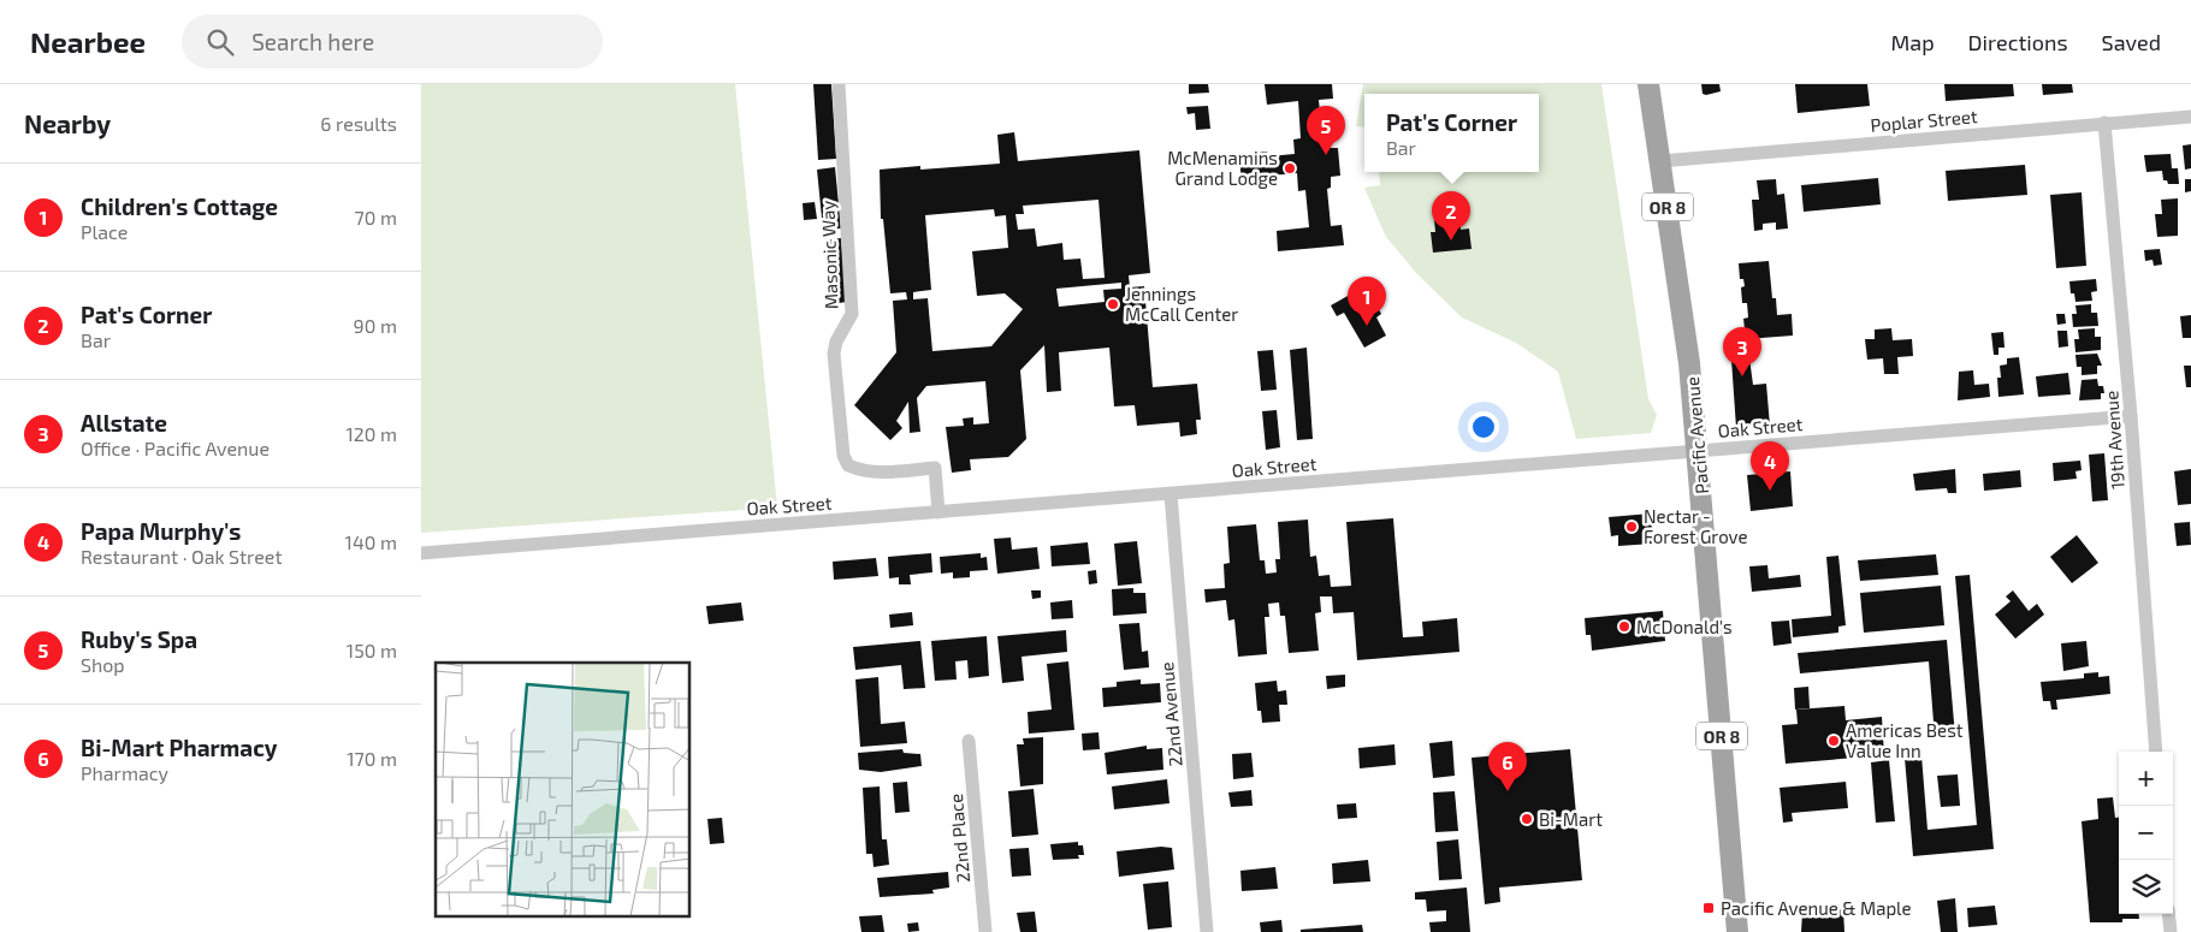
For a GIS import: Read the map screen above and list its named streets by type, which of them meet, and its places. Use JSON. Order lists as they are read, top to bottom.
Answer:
{
  "streets": {
    "main road": ["OR 8", "Pacific Avenue"],
    "street": [
      "Poplar Street",
      "Masonic Way",
      "Oak Street",
      "19th Avenue",
      "22nd Avenue",
      "22nd Place"
    ]
  },
  "crossings": [
    ["Poplar Street", "Pacific Avenue"],
    ["Poplar Street", "19th Avenue"],
    ["Masonic Way", "Oak Street"],
    ["Oak Street", "Pacific Avenue"],
    ["Oak Street", "19th Avenue"],
    ["Oak Street", "22nd Avenue"]
  ],
  "places": {
    "other": [
      "McMenamins Grand Lodge",
      "Jennings McCall Center",
      "Nectar - Forest Grove",
      "McDonald's",
      "Americas Best Value Inn",
      "Bi-Mart"
    ],
    "transit": ["Pacific Avenue & Maple"]
  },
  "page": {
    "header": "Nearbee",
    "search": "Search here",
    "nav": ["Map", "Directions", "Saved"],
    "heading": ["Nearby", "6 results"],
    "popup": ["Pat's Corner", "Bar"],
    "pins": [
      "5",
      "2",
      "1",
      "3",
      "4",
      "6"
    ],
    "list": [
      {
        "mark": "1",
        "name": "Children's Cottage",
        "note": "Place",
        "value": "70 m"
      },
      {
        "mark": "2",
        "name": "Pat's Corner",
        "note": "Bar",
        "value": "90 m"
      },
      {
        "mark": "3",
        "name": "Allstate",
        "note": "Office · Pacific Avenue",
        "value": "120 m"
      },
      {
        "mark": "4",
        "name": "Papa Murphy's",
        "note": "Restaurant · Oak Street",
        "value": "140 m"
      },
      {
        "mark": "5",
        "name": "Ruby's Spa",
        "note": "Shop",
        "value": "150 m"
      },
      {
        "mark": "6",
        "name": "Bi-Mart Pharmacy",
        "note": "Pharmacy",
        "value": "170 m"
      }
    ],
    "map_buttons": ["+", "−"]
  }
}
